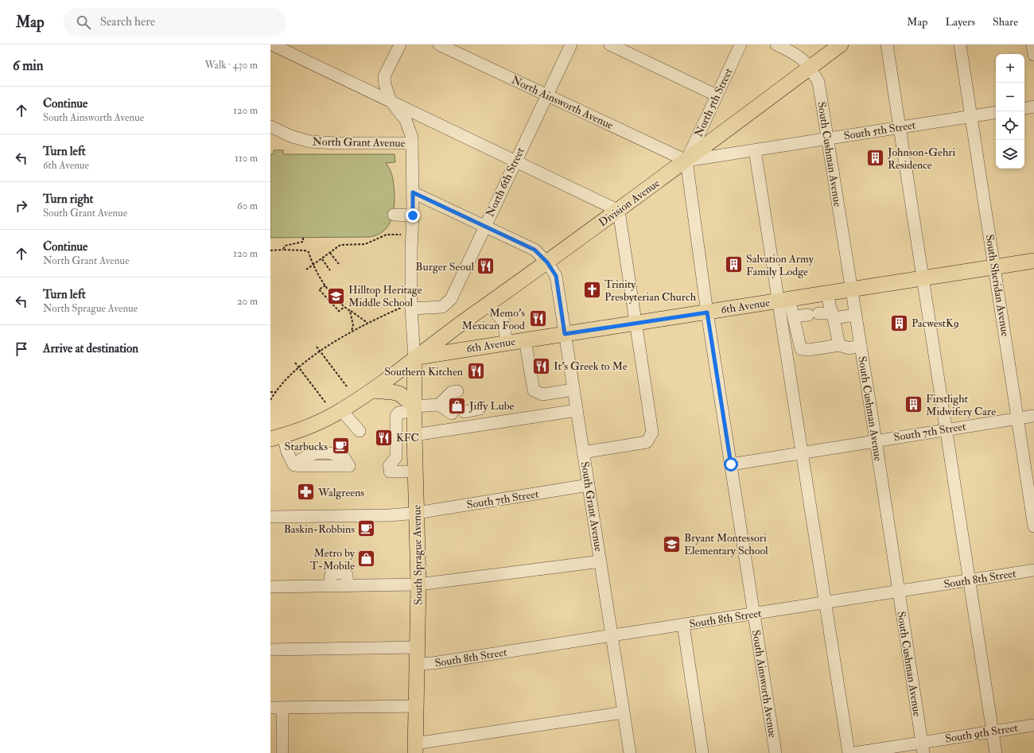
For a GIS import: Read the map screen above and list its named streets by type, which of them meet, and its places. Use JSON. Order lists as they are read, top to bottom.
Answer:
{
  "streets": {
    "main road": ["Division Avenue", "6th Avenue", "South Sprague Avenue"],
    "street": [
      "North Ainsworth Avenue",
      "North 5th Street",
      "South 5th Street",
      "North Grant Avenue",
      "South Cushman Avenue",
      "North 6th Street",
      "South Sheridan Avenue",
      "South 7th Street",
      "South Grant Avenue",
      "South 8th Street",
      "South Ainsworth Avenue",
      "South 9th Street"
    ]
  },
  "crossings": [
    ["North Ainsworth Avenue", "North 5th Street"],
    ["North Ainsworth Avenue", "South 5th Street"],
    ["North Ainsworth Avenue", "North 6th Street"],
    ["North Ainsworth Avenue", "Division Avenue"],
    ["North Ainsworth Avenue", "South Ainsworth Avenue"],
    ["North 5th Street", "South 5th Street"],
    ["North 5th Street", "Division Avenue"],
    ["North 5th Street", "South Ainsworth Avenue"],
    ["South 5th Street", "South Cushman Avenue"],
    ["South 5th Street", "Division Avenue"],
    ["South 5th Street", "South Sheridan Avenue"],
    ["South 5th Street", "South Ainsworth Avenue"],
    ["South Cushman Avenue", "Division Avenue"],
    ["South Cushman Avenue", "6th Avenue"],
    ["South Cushman Avenue", "South 7th Street"],
    ["South Cushman Avenue", "South 8th Street"],
    ["South Cushman Avenue", "South 9th Street"],
    ["Division Avenue", "6th Avenue"],
    ["Division Avenue", "South Grant Avenue"],
    ["Division Avenue", "South Sprague Avenue"],
    ["Division Avenue", "South Ainsworth Avenue"],
    ["South Sheridan Avenue", "6th Avenue"],
    ["South Sheridan Avenue", "South 7th Street"],
    ["6th Avenue", "South Grant Avenue"],
    ["6th Avenue", "South Sprague Avenue"],
    ["6th Avenue", "South Ainsworth Avenue"],
    ["South 7th Street", "South Grant Avenue"],
    ["South 7th Street", "South Sprague Avenue"],
    ["South 7th Street", "South Ainsworth Avenue"],
    ["South Grant Avenue", "South 8th Street"],
    ["South Sprague Avenue", "South 8th Street"],
    ["South 8th Street", "South Ainsworth Avenue"]
  ],
  "places": {
    "building": [
      "Johnson-Gehri Residence",
      "Salvation Army Family Lodge",
      "PacwestK9",
      "Firstlight Midwifery Care"
    ],
    "restaurant": [
      "Burger Seoul",
      "Memo's Mexican Food",
      "It's Greek to Me",
      "Southern Kitchen",
      "KFC"
    ],
    "church": ["Trinity Presbyterian Church"],
    "school or university": ["Hilltop Heritage Middle School", "Bryant Montessori Elementary School"],
    "shop": ["Jiffy Lube", "Metro by T-Mobile"],
    "cafe": ["Starbucks", "Baskin-Robbins"],
    "pharmacy": ["Walgreens"]
  },
  "page": {
    "header": "Map",
    "search": "Search here",
    "nav": ["Map", "Layers", "Share"],
    "heading": ["6 min", "Walk · 430 m"],
    "map_buttons": ["+", "−"],
    "list": [
      ["Continue", "South Ainsworth Avenue", "120 m"],
      ["Turn left", "6th Avenue", "110 m"],
      ["Turn right", "South Grant Avenue", "60 m"],
      ["Continue", "North Grant Avenue", "120 m"],
      ["Turn left", "North Sprague Avenue", "20 m"],
      "Arrive at destination"
    ]
  }
}
